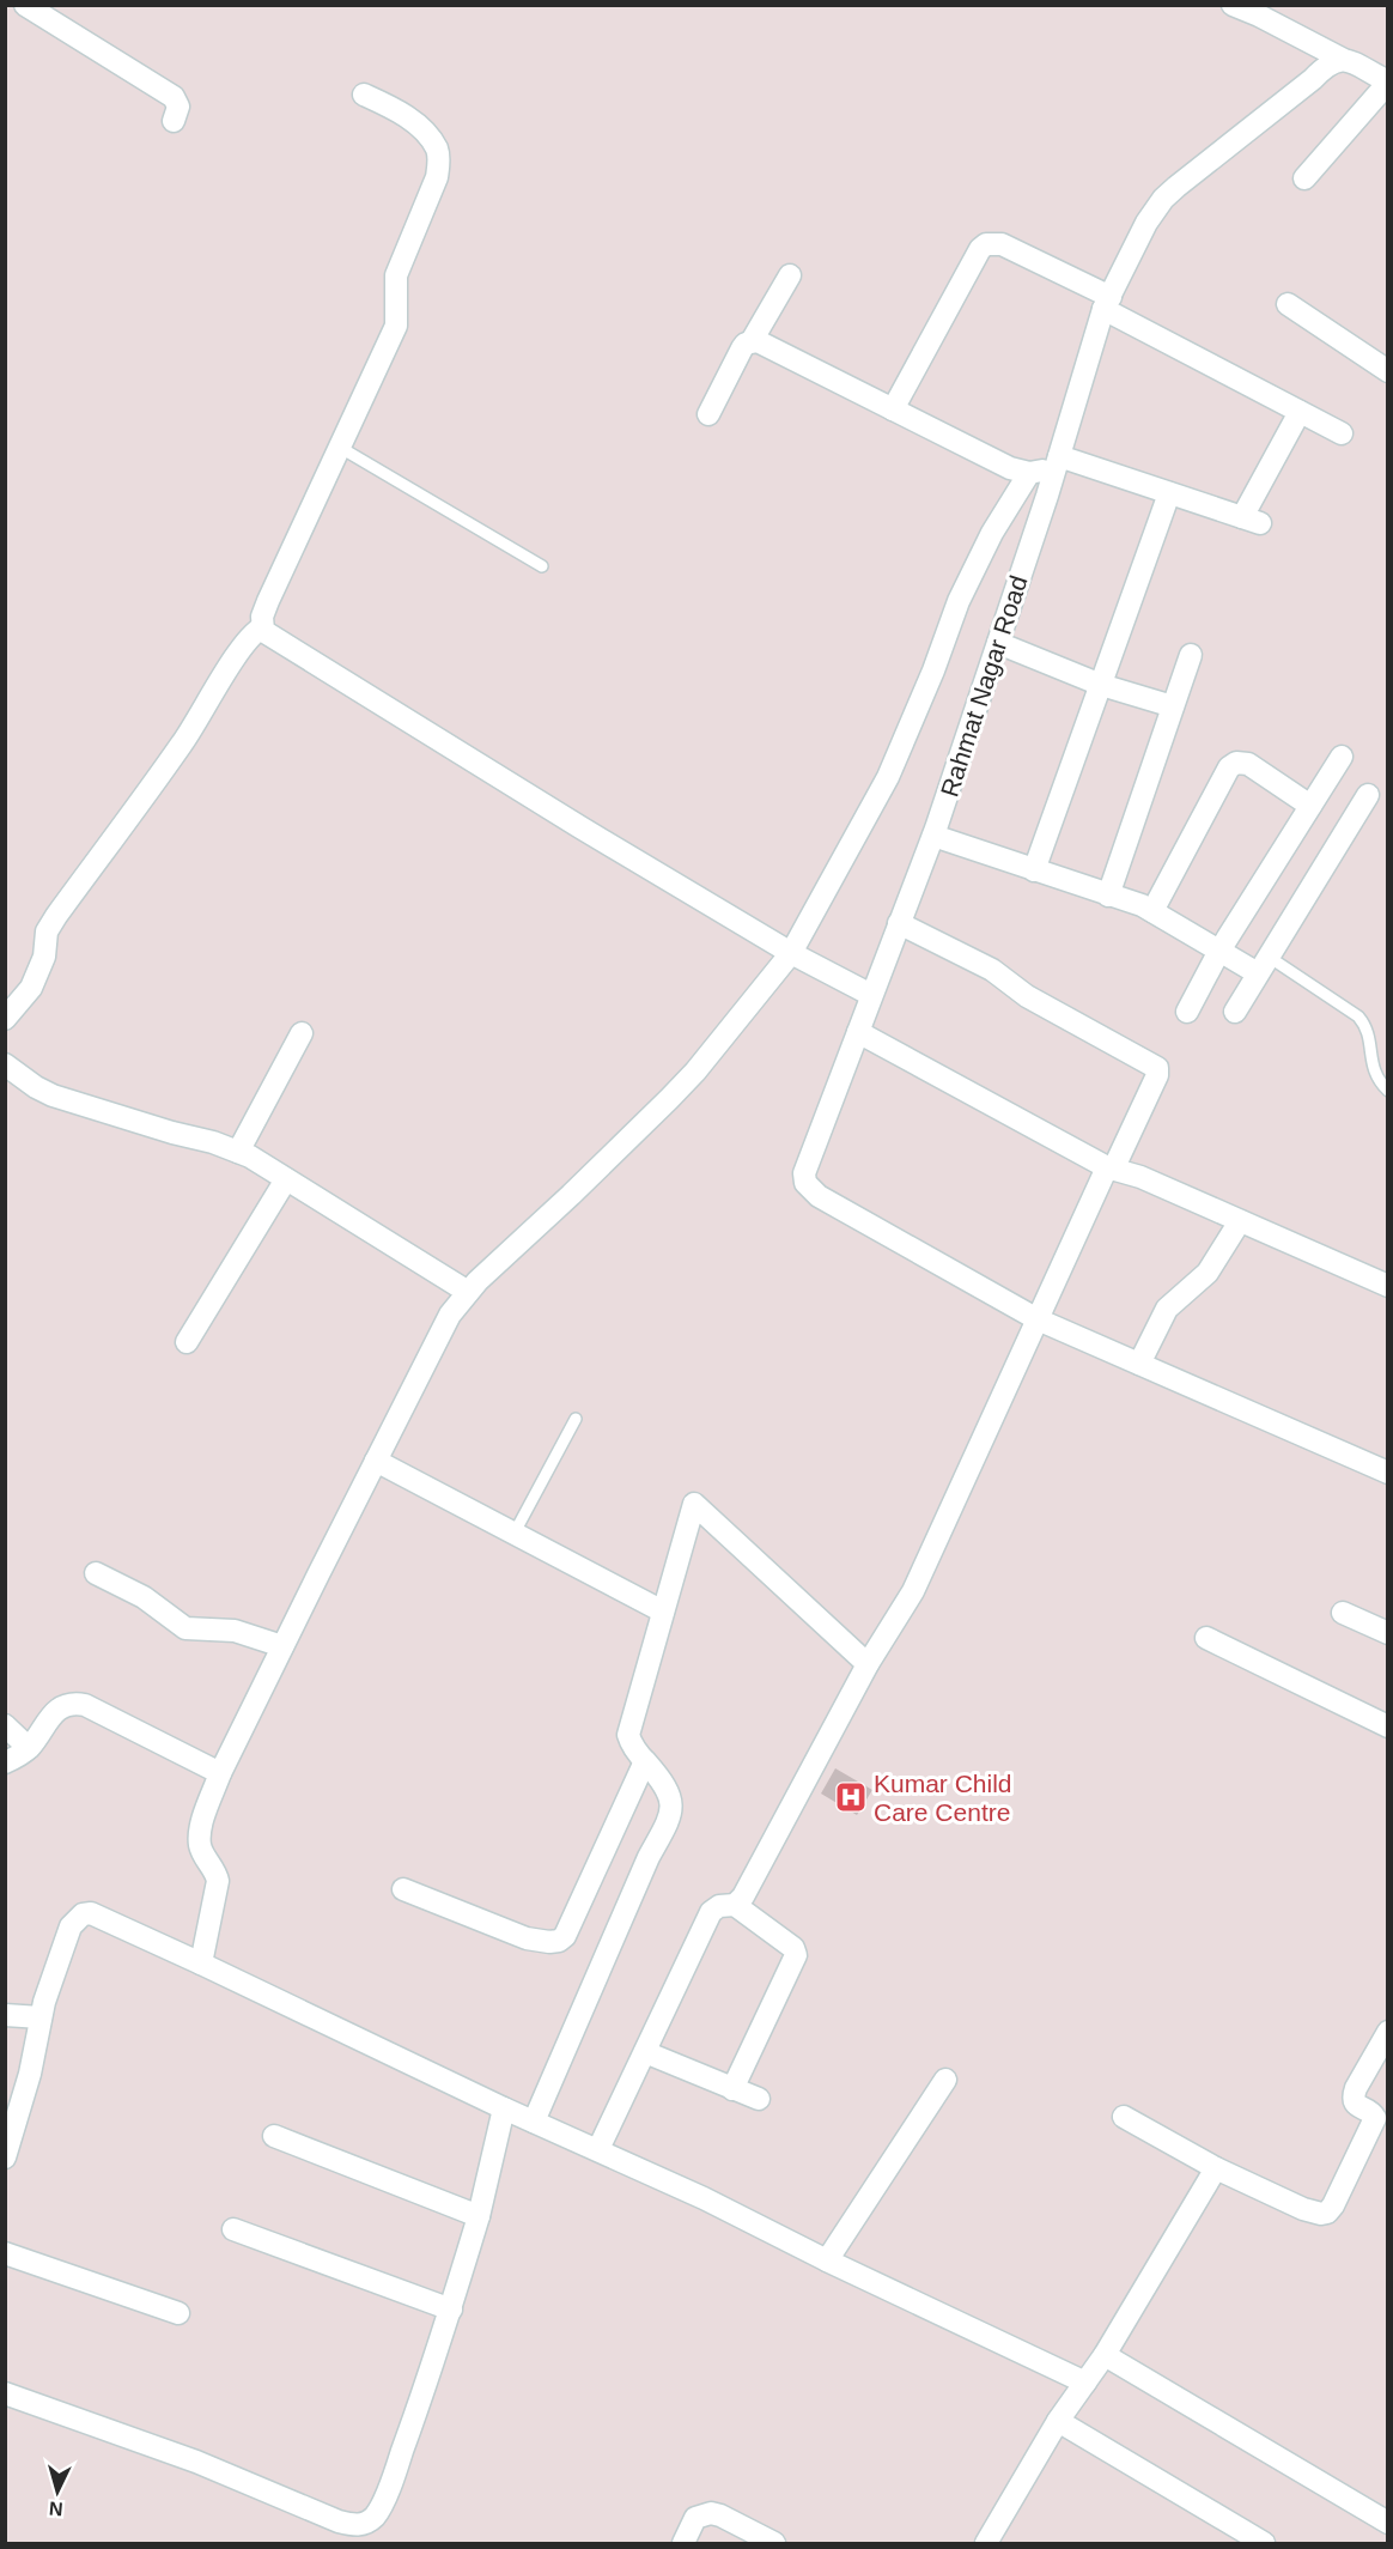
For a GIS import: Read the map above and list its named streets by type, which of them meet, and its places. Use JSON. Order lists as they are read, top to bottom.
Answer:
{
  "streets": {
    "street": ["Rahmat Nagar Road"]
  },
  "places": {
    "hospital": ["Kumar Child Care Centre"]
  },
  "north": "bottom"
}
